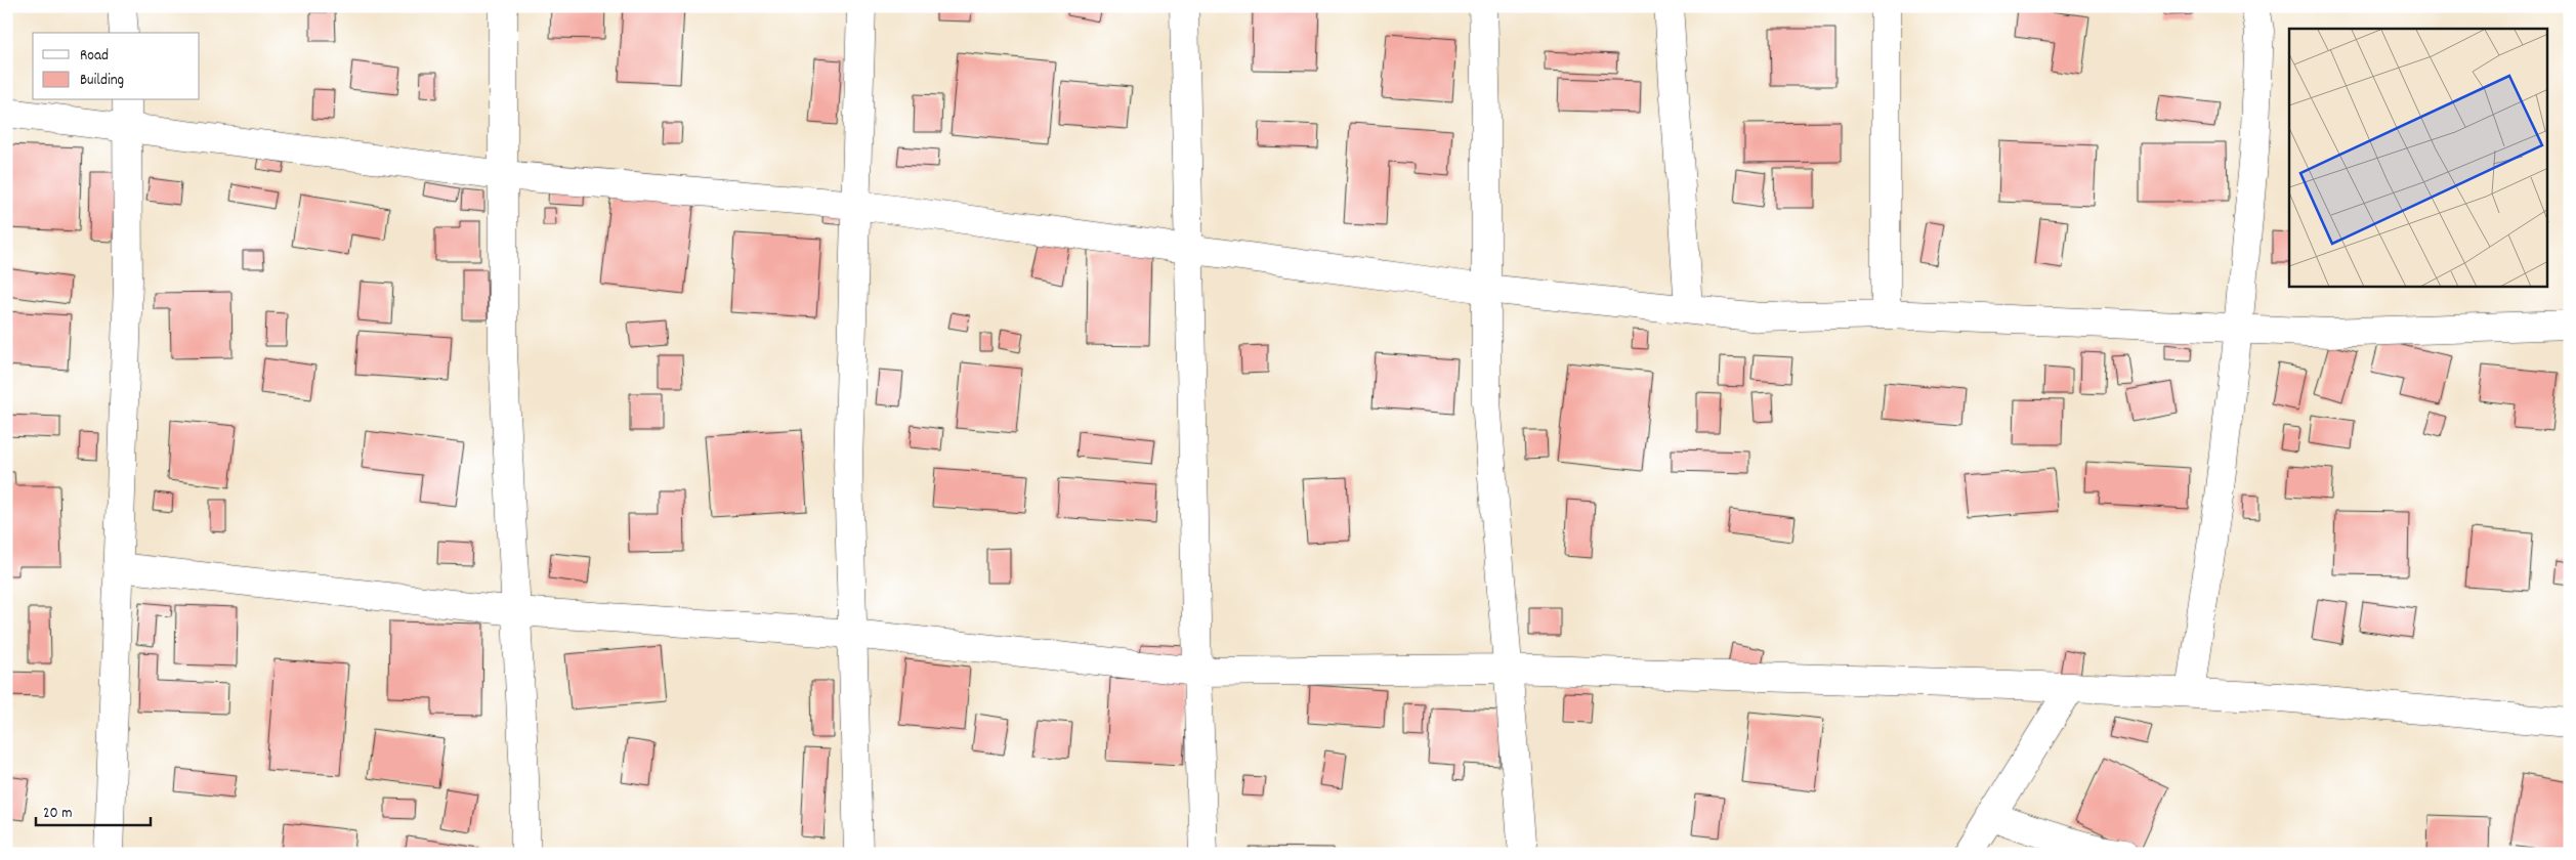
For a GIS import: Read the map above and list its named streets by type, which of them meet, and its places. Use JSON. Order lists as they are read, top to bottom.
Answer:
{
  "legend": ["Road", "Building"],
  "scale_bar": "20 m"
}
